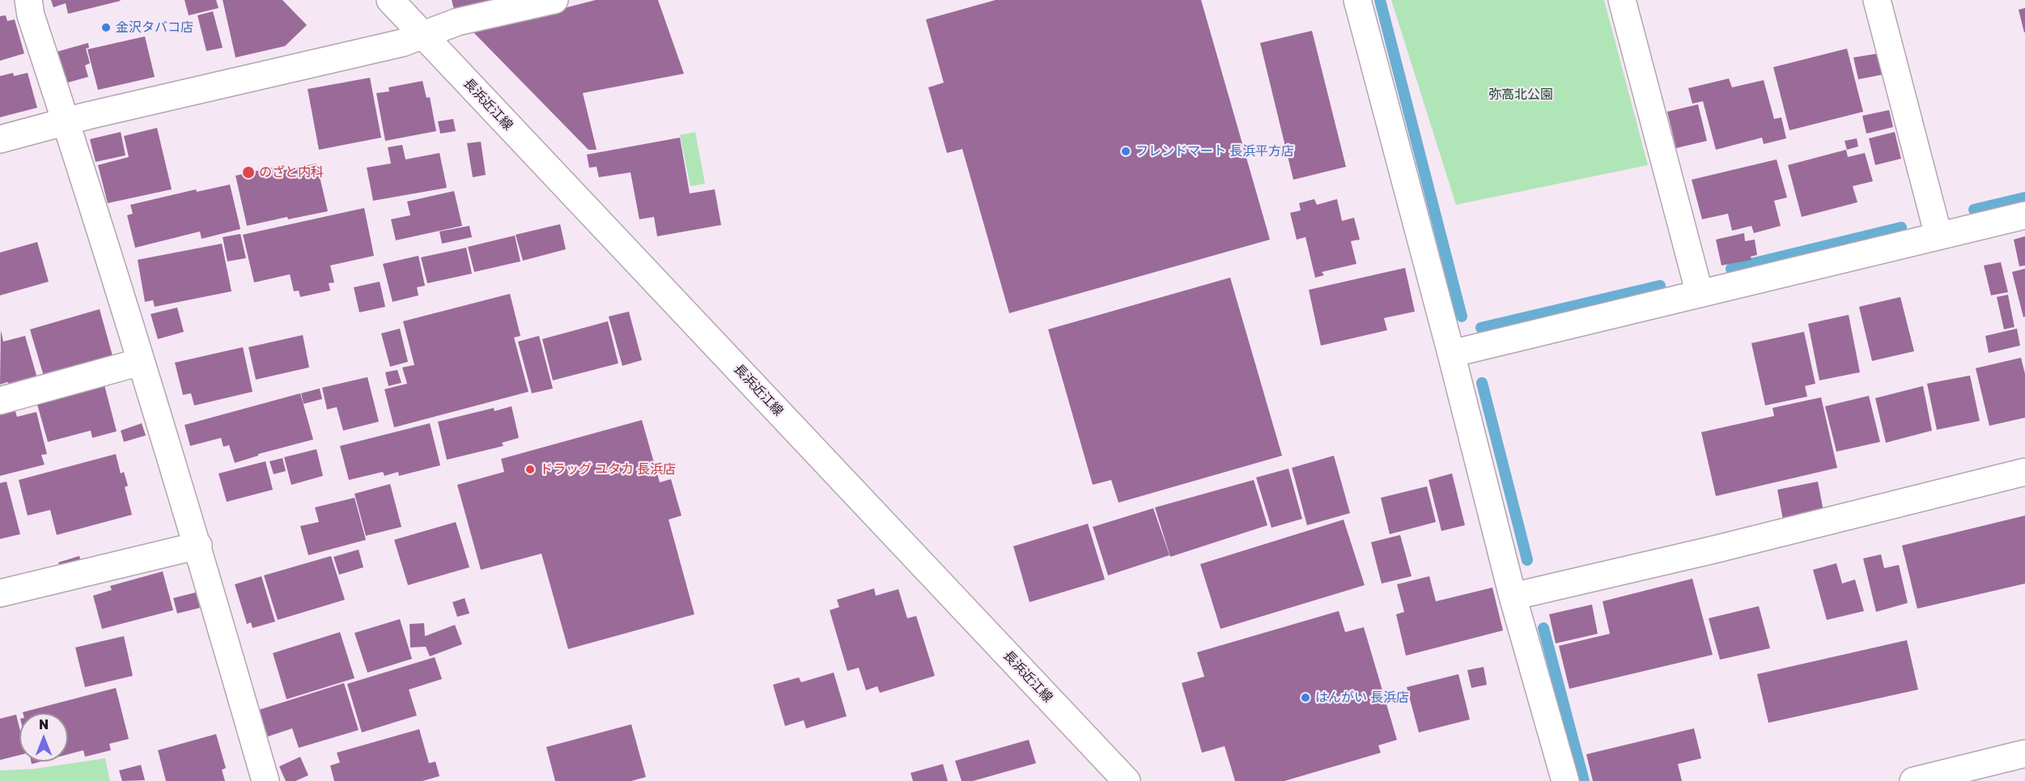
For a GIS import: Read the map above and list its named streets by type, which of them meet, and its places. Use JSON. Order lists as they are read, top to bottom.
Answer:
{
  "streets": {
    "street": ["長浜近江線"]
  },
  "parks": ["弥高北公園"],
  "places": [
    "金沢タバコ店",
    "フレンドマート 長浜平方店",
    "のざと内科",
    "ドラッグ ユタカ 長浜店",
    "はんがい 長浜店"
  ],
  "north": "top"
}
